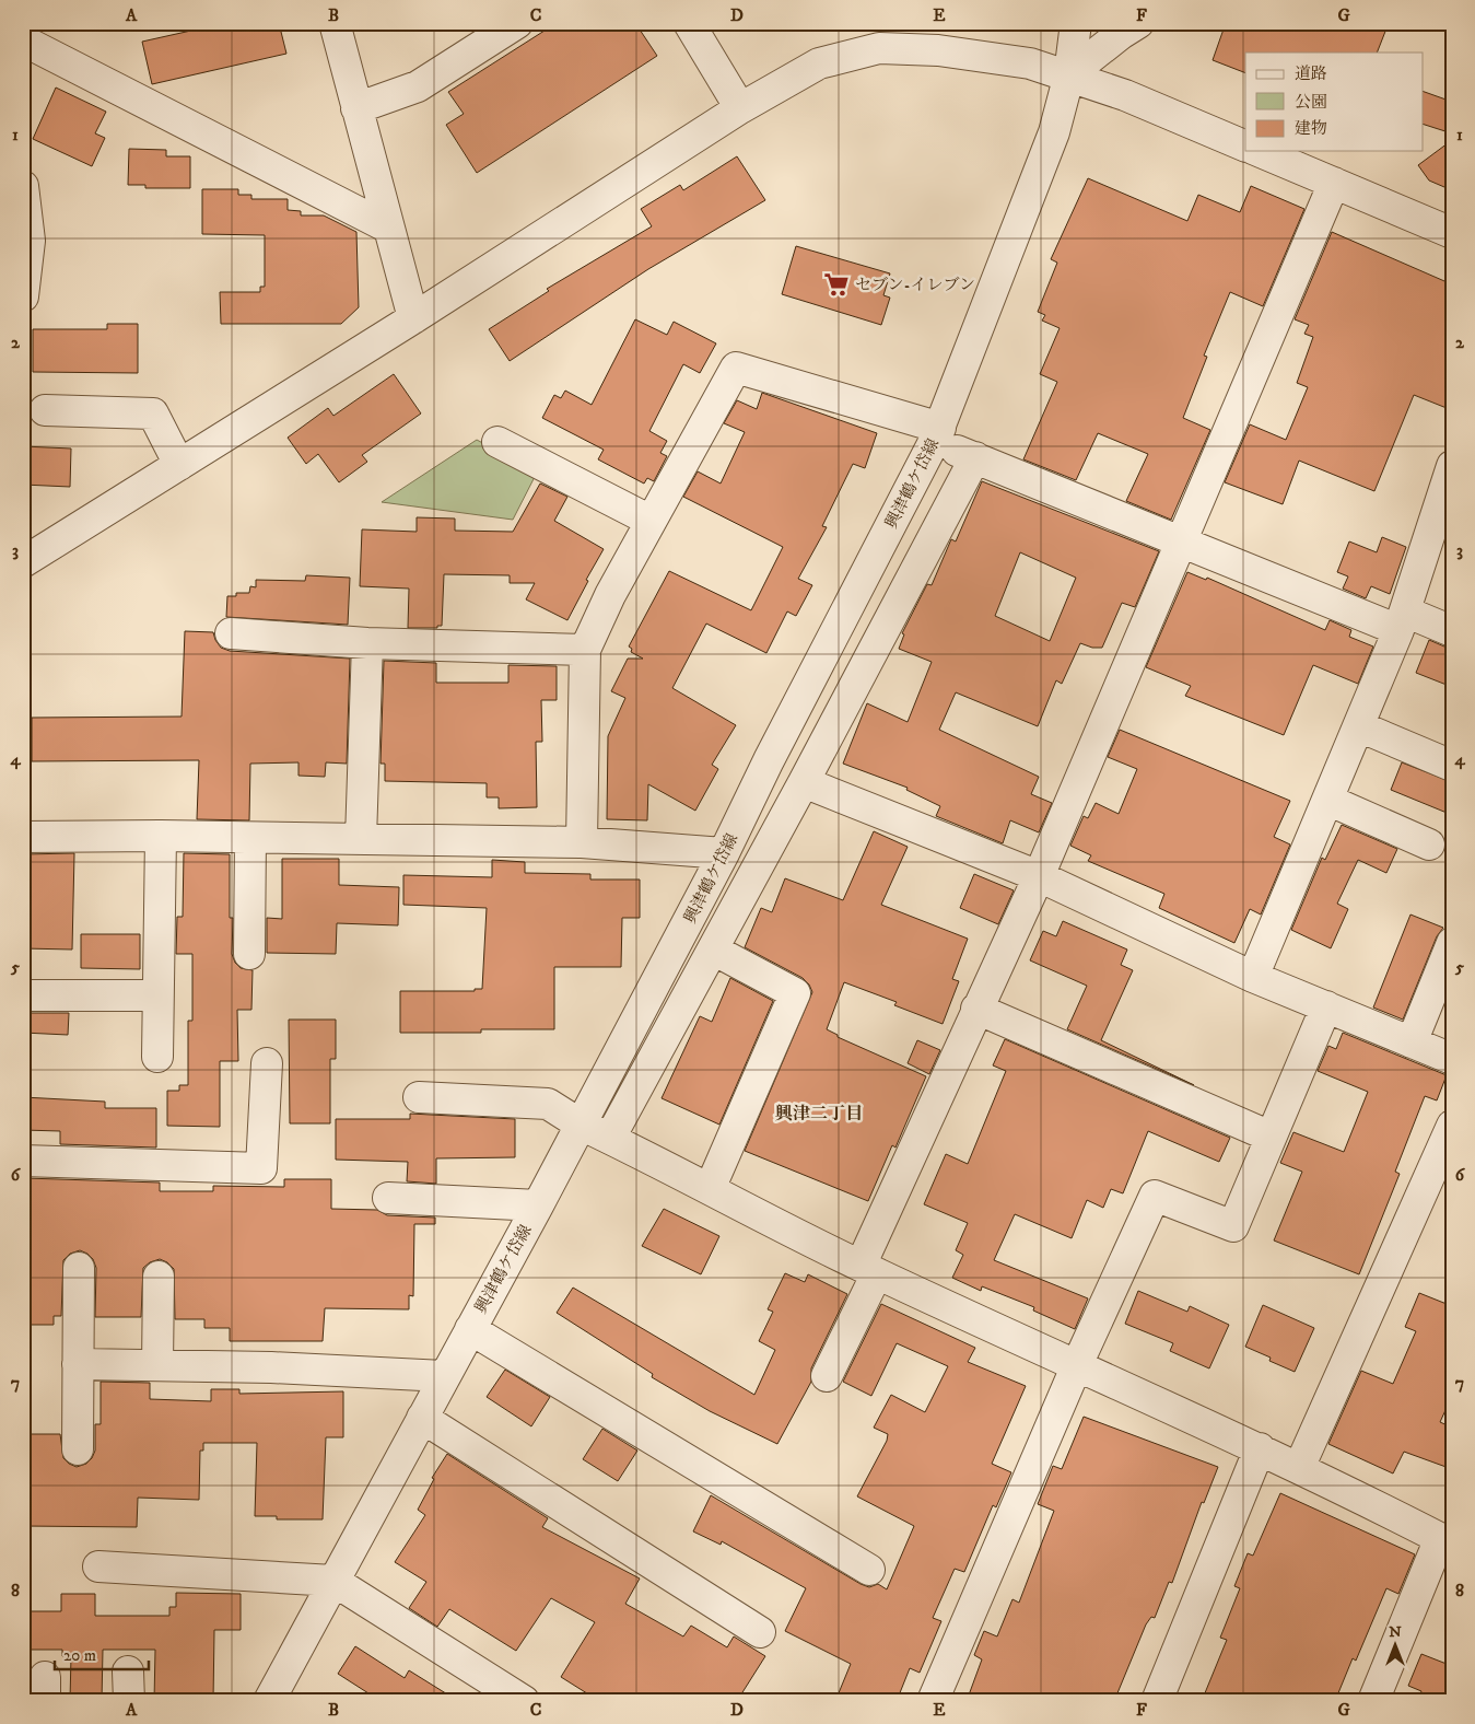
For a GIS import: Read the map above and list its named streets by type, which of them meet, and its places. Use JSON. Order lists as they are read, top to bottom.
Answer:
{
  "streets": {
    "street": ["興津鶴ケ岱線"]
  },
  "districts": ["興津二丁目"],
  "places": {
    "supermarket": ["セブン-イレブン"]
  },
  "legend": ["道路", "公園", "建物"],
  "scale_bar": "20 m",
  "north": "top",
  "grid": {
    "columns": [
      "A",
      "B",
      "C",
      "D",
      "E",
      "F",
      "G"
    ],
    "rows": [
      "1",
      "2",
      "3",
      "4",
      "5",
      "6",
      "7",
      "8"
    ]
  }
}
